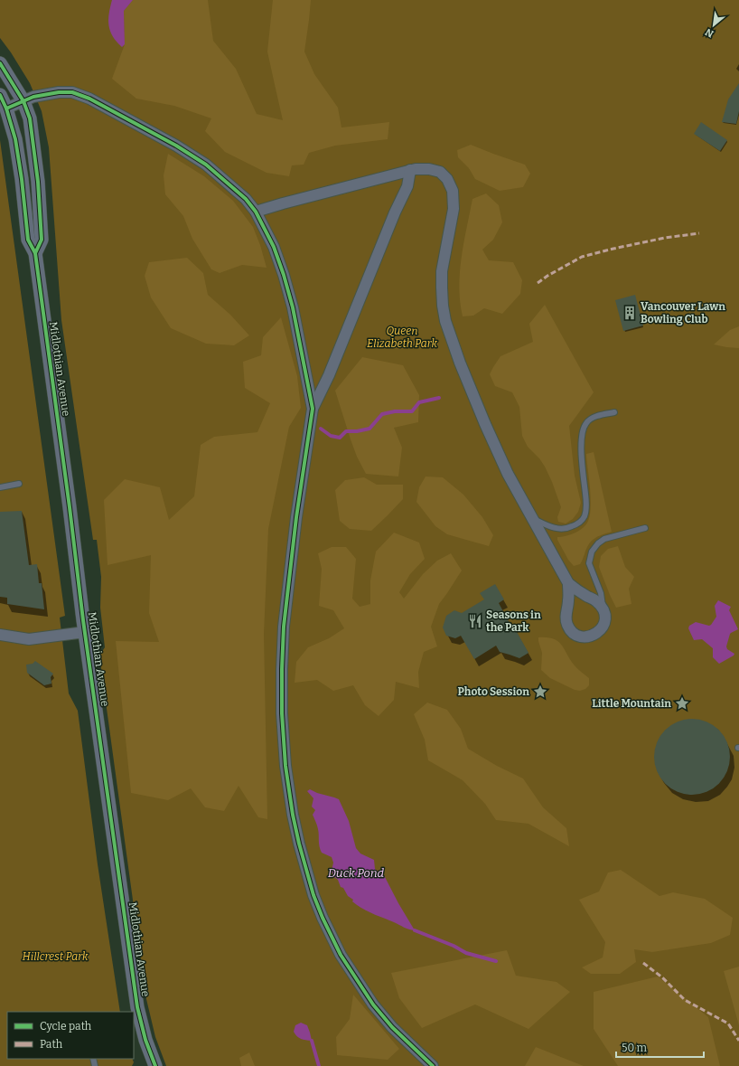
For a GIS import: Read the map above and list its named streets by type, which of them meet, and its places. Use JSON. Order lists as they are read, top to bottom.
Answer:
{
  "streets": {
    "street": ["Midlothian Avenue"]
  },
  "water": ["Duck Pond"],
  "parks": ["Queen Elizabeth Park", "Hillcrest Park"],
  "places": {
    "building": ["Vancouver Lawn Bowling Club"],
    "restaurant": ["Seasons in the Park"],
    "place": ["Photo Session", "Little Mountain"]
  },
  "legend": ["Cycle path", "Path"],
  "scale_bar": "50 m",
  "north": "bottom left"
}
